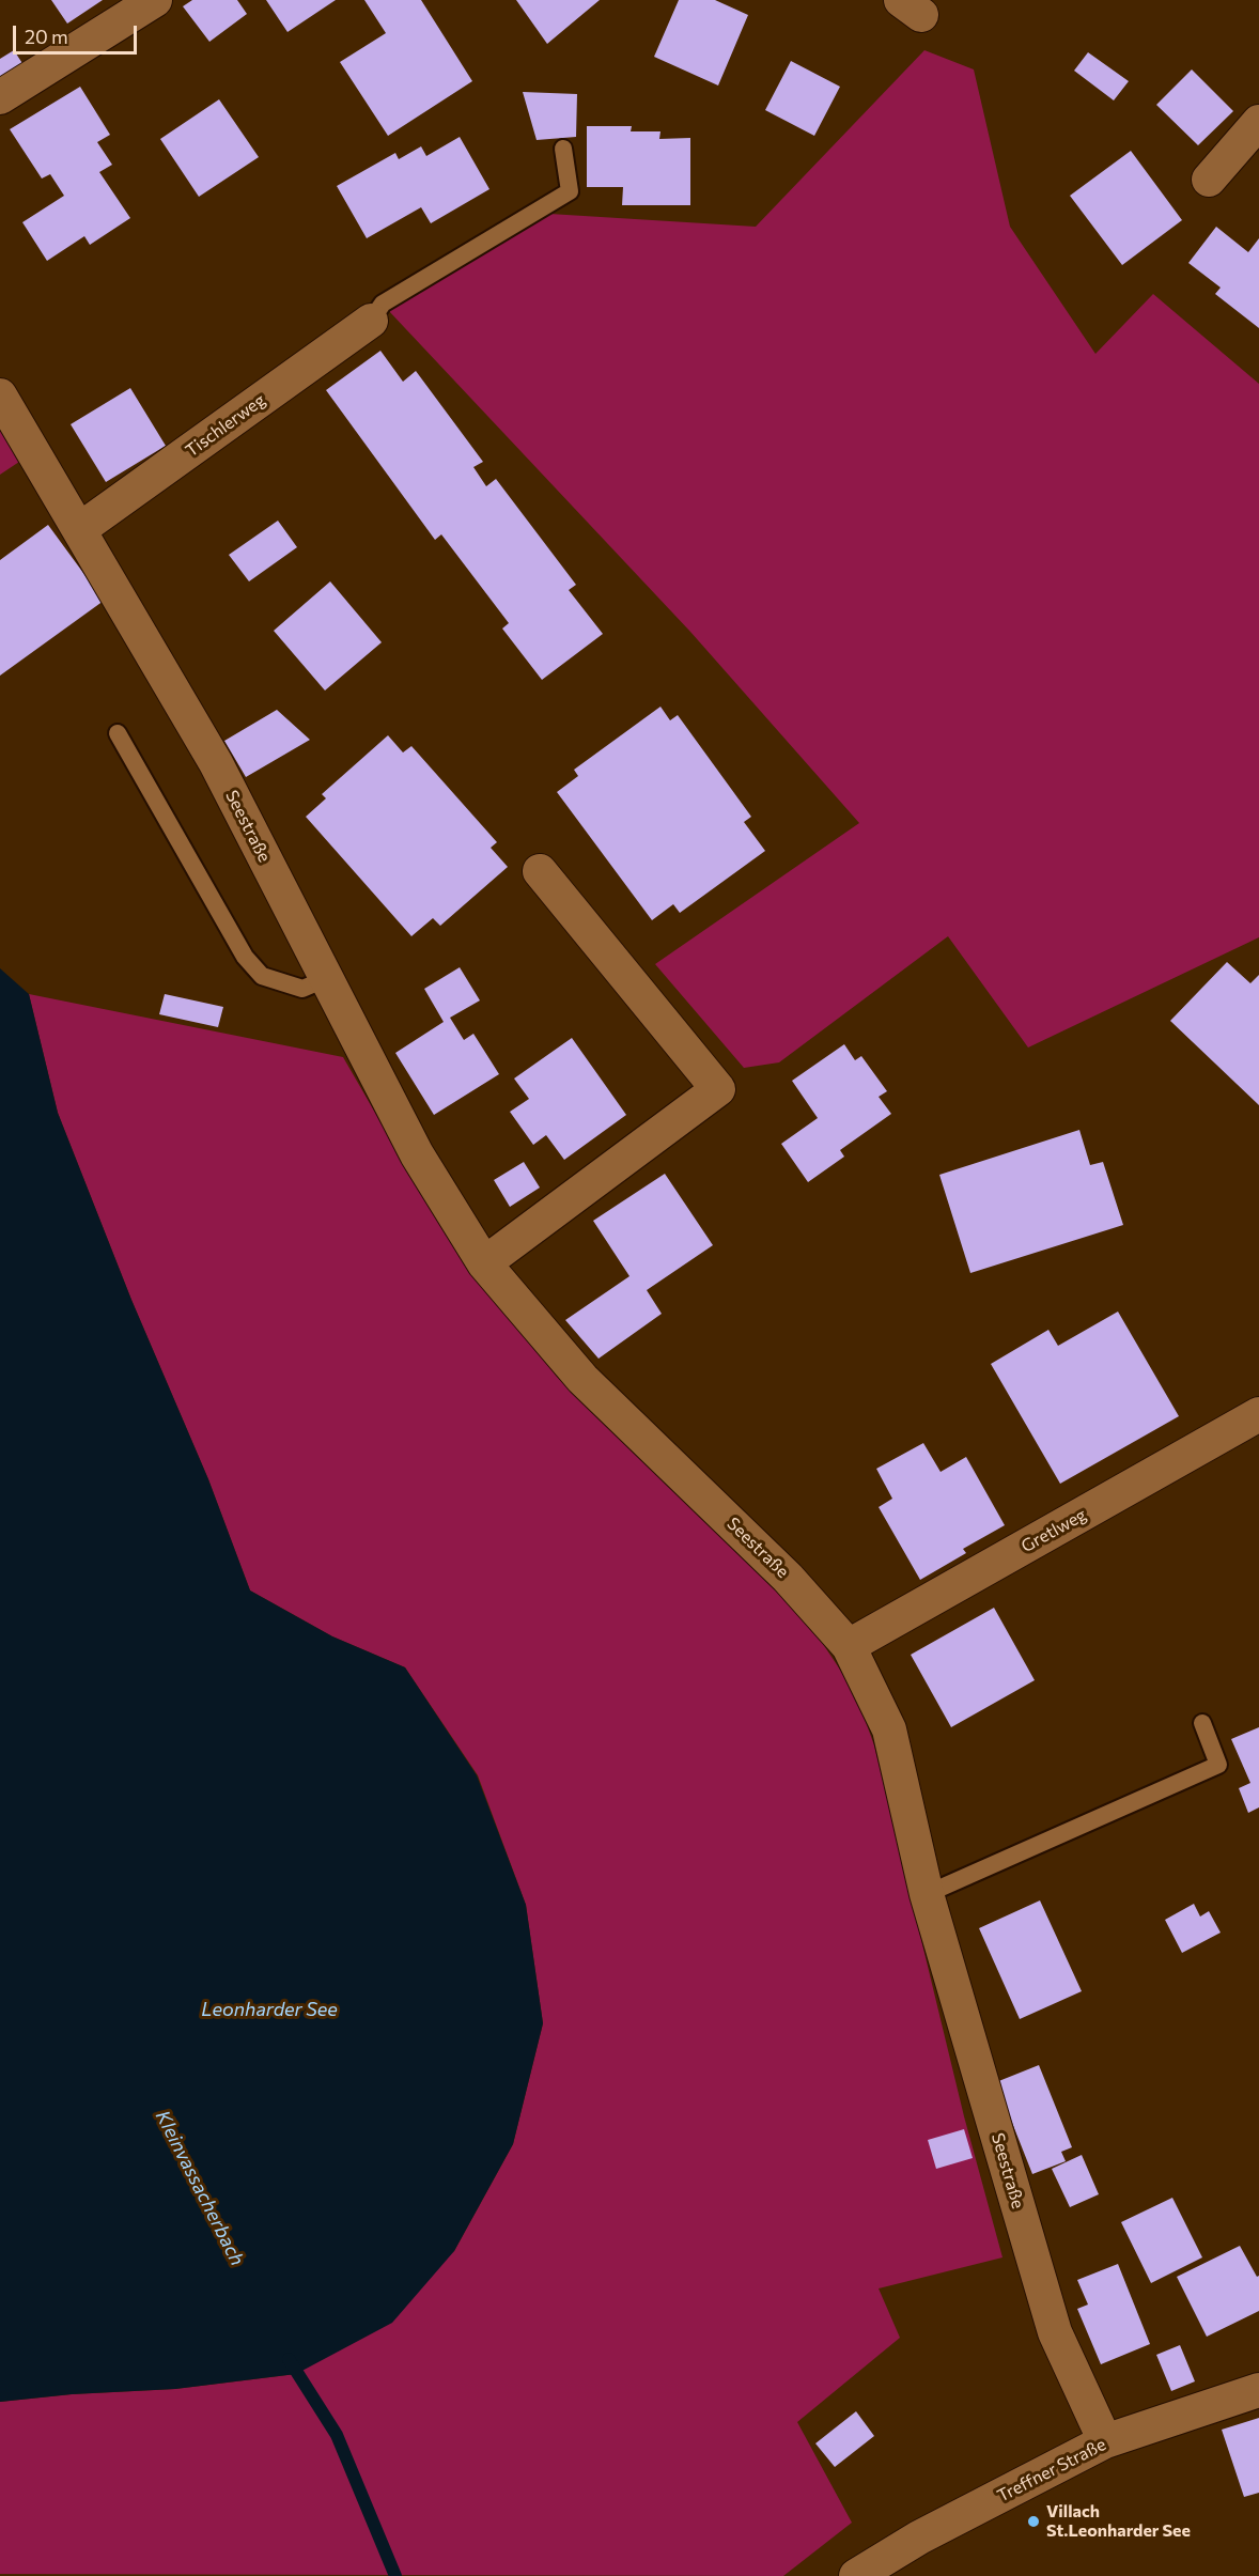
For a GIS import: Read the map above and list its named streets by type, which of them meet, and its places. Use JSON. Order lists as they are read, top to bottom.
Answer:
{
  "streets": {
    "street": [
      "Tischlerweg",
      "Seestraße",
      "Gretlweg",
      "Treffner Straße"
    ]
  },
  "crossings": [
    ["Tischlerweg", "Seestraße"],
    ["Seestraße", "Gretlweg"],
    ["Seestraße", "Treffner Straße"]
  ],
  "water": ["Leonharder See", "Kleinvassacherbach"],
  "places": ["Villach St.Leonharder See"],
  "scale_bar": "20 m"
}
